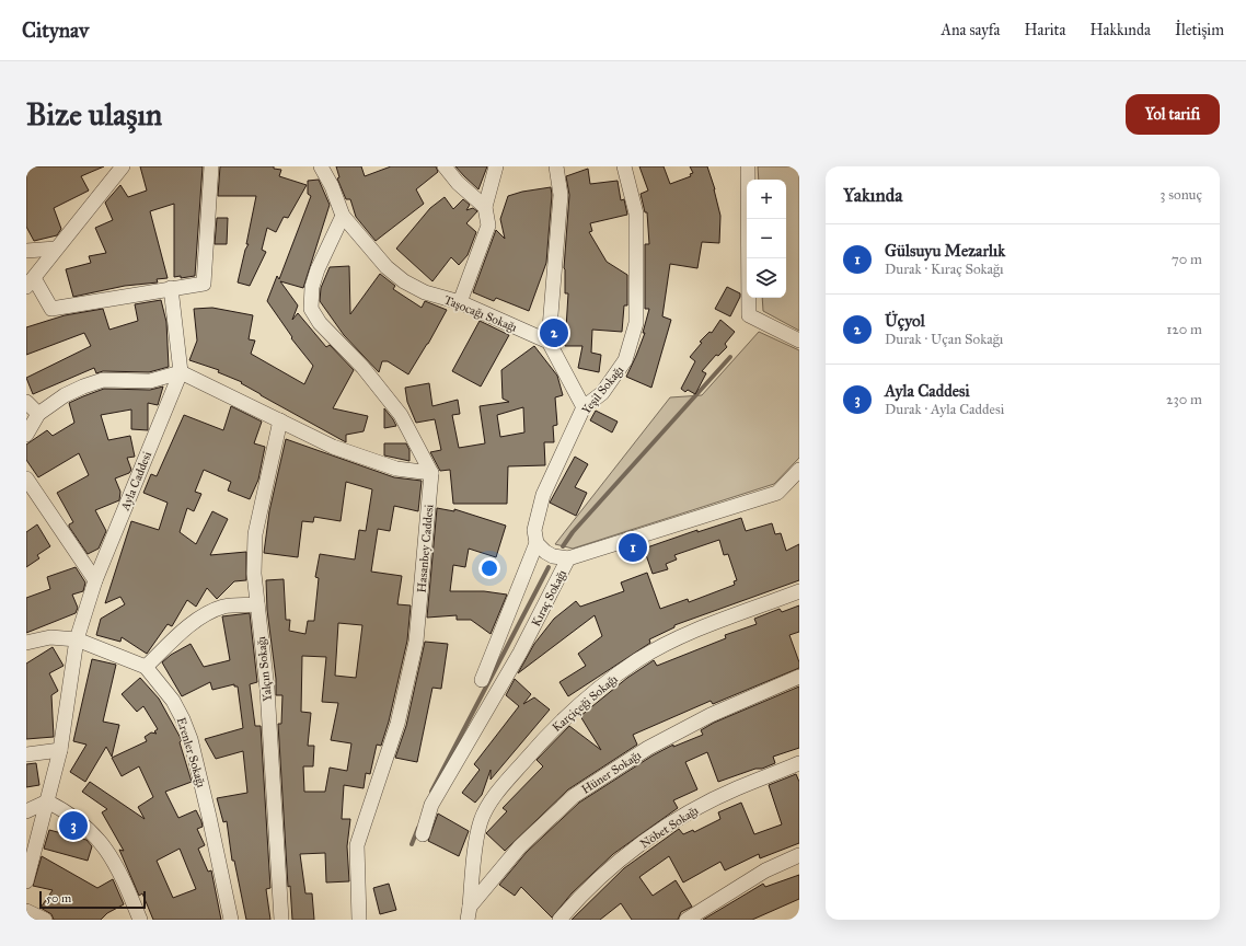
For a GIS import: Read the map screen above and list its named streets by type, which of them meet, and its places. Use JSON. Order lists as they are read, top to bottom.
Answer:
{
  "streets": {
    "street": [
      "Taşocağı Sokağı",
      "Yeşil Sokağı",
      "Ayla Caddesi",
      "Hasanbey Caddesi",
      "Kıraç Sokağı",
      "Yalçın Sokağı",
      "Karçiçeği Sokağı",
      "Erenler Sokağı",
      "Hüner Sokağı",
      "Nöbet Sokağı"
    ]
  },
  "crossings": [
    ["Ayla Caddesi", "Erenler Sokağı"],
    ["Karçiçeği Sokağı", "Hüner Sokağı"]
  ],
  "scale_bar": "50 m",
  "page": {
    "header": "Citynav",
    "nav": [
      "Ana sayfa",
      "Harita",
      "Hakkında",
      "İletişim"
    ],
    "buttons": "Yol tarifi",
    "title": "Bize ulaşın",
    "heading": ["Yakında", "3 sonuç"],
    "map_buttons": ["+", "−"],
    "list": [
      {
        "mark": "1",
        "name": "Gülsuyu Mezarlık",
        "note": "Durak · Kıraç Sokağı",
        "value": "70 m"
      },
      {
        "mark": "2",
        "name": "Üçyol",
        "note": "Durak · Uçan Sokağı",
        "value": "120 m"
      },
      {
        "mark": "3",
        "name": "Ayla Caddesi",
        "note": "Durak · Ayla Caddesi",
        "value": "230 m"
      }
    ],
    "pins": ["2", "1", "3"],
    "scale": "50 m"
  }
}
